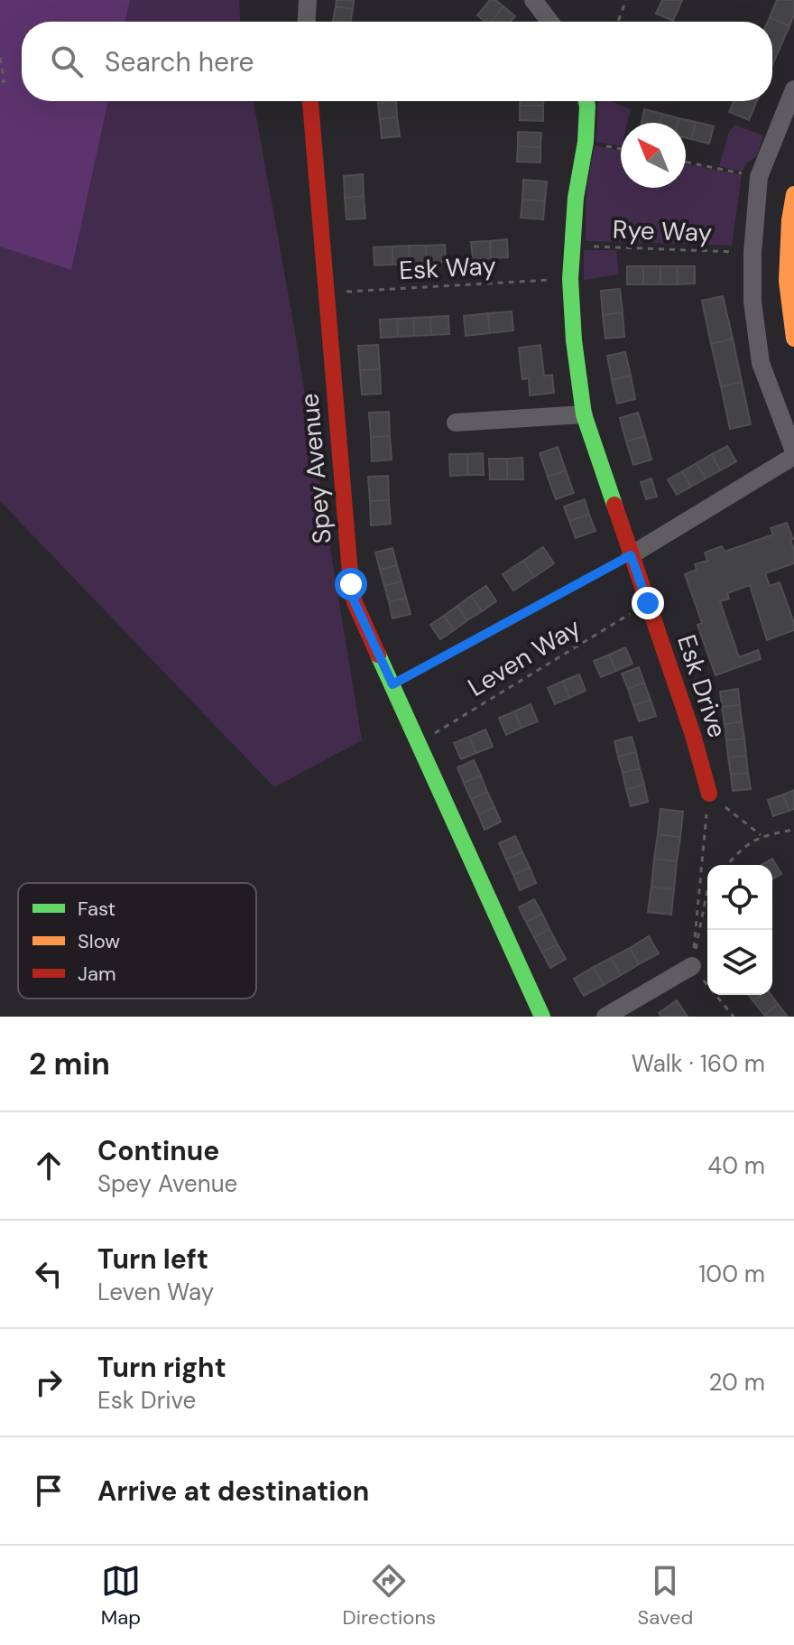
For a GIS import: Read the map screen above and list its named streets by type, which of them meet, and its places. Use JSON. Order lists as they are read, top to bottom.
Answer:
{
  "streets": {
    "street": ["Spey Avenue", "Esk Drive"],
    "path": ["Rye Way", "Esk Way", "Leven Way"]
  },
  "crossings": [
    ["Rye Way", "Esk Drive"],
    ["Esk Way", "Spey Avenue"],
    ["Esk Way", "Esk Drive"],
    ["Spey Avenue", "Leven Way"],
    ["Leven Way", "Esk Drive"]
  ],
  "legend": ["Fast", "Slow", "Jam"],
  "north": "top left",
  "page": {
    "search": "Search here",
    "heading": ["2 min", "Walk · 160 m"],
    "list": [
      ["Continue", "Spey Avenue", "40 m"],
      ["Turn left", "Leven Way", "100 m"],
      ["Turn right", "Esk Drive", "20 m"],
      "Arrive at destination"
    ],
    "nav": ["Map", "Directions", "Saved"]
  }
}
